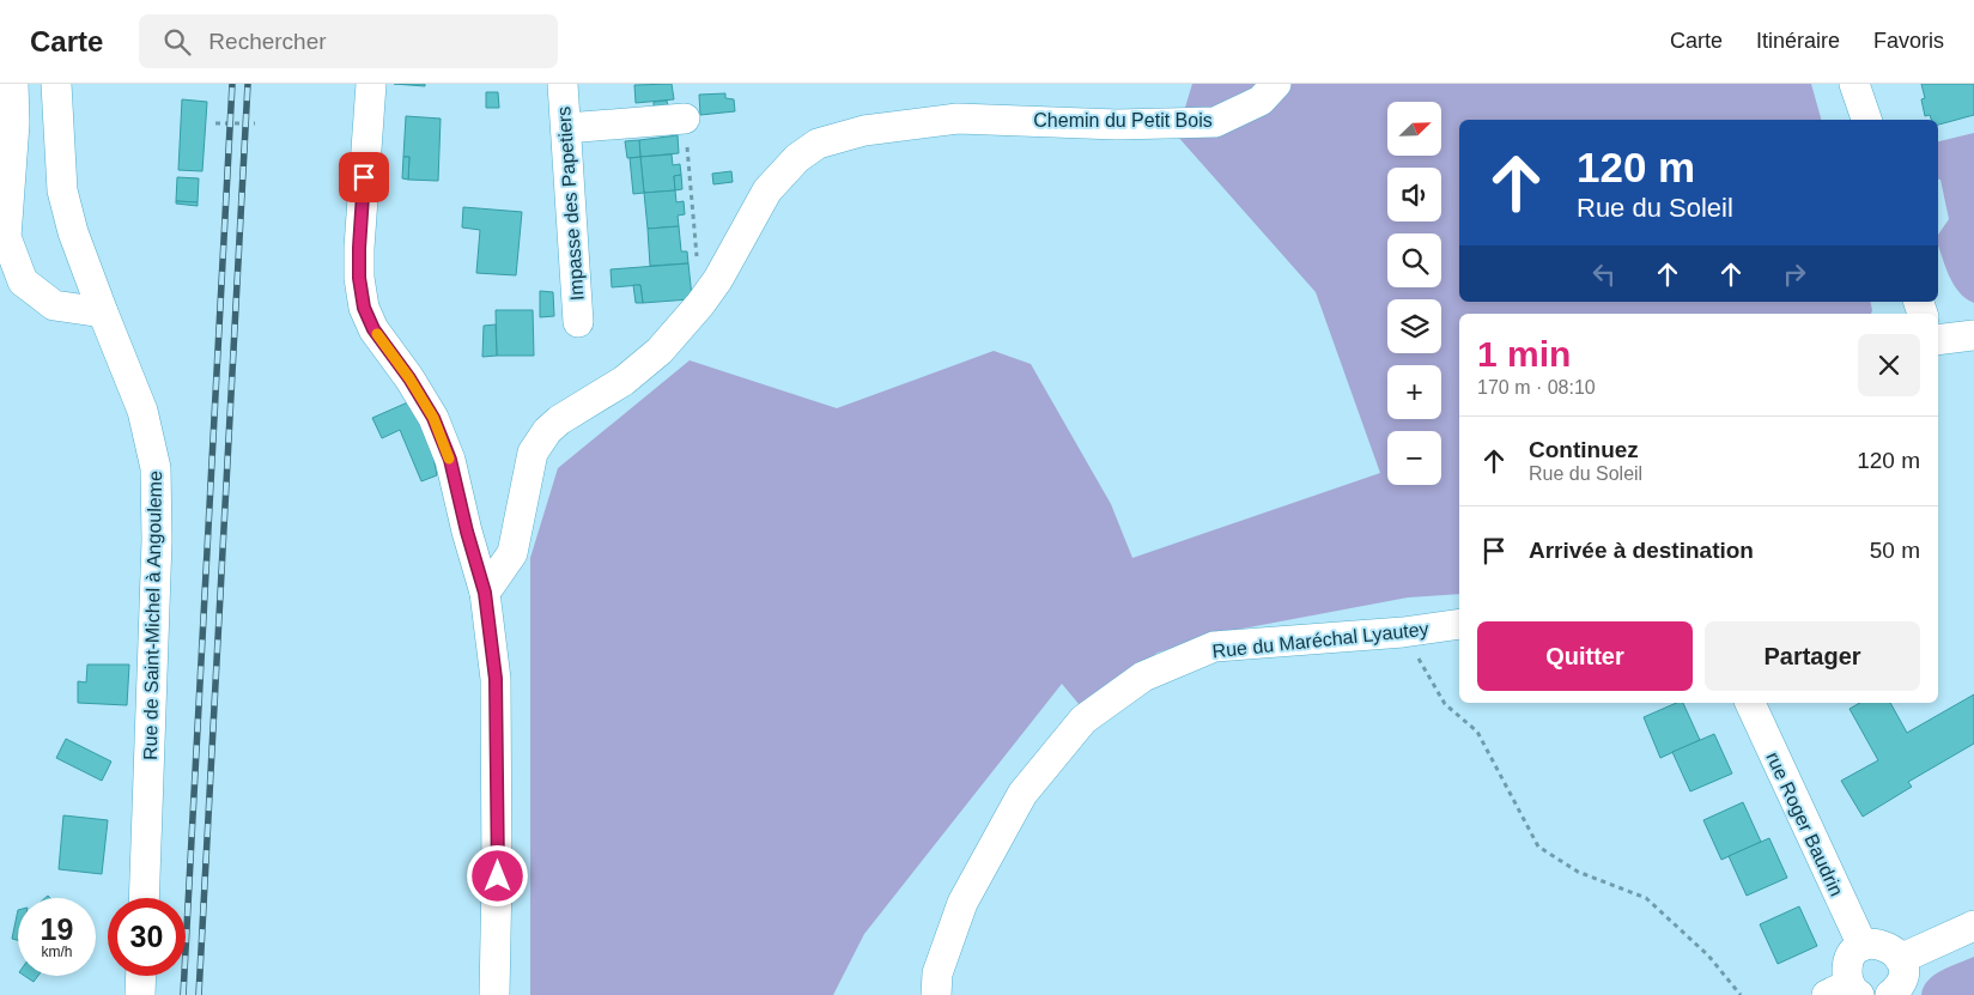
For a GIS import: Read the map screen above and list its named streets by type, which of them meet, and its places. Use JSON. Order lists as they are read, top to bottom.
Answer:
{
  "streets": {
    "street": [
      "Chemin du Petit Bois",
      "Impasse des Papetiers",
      "Rue de Saint-Michel à Angouleme",
      "Rue du Maréchal Lyautey",
      "rue Roger Baudrin"
    ]
  },
  "north": "top right",
  "page": {
    "header": "Carte",
    "search": "Rechercher",
    "nav": ["Carte", "Itinéraire", "Favoris"],
    "map_buttons": ["+", "−"],
    "turn": ["120 m", "Rue du Soleil"],
    "heading": ["1 min", "170 m · 08:10"],
    "list": [
      {
        "name": "Continuez",
        "note": "Rue du Soleil",
        "value": "120 m"
      },
      {
        "name": "Arrivée à destination",
        "value": "50 m"
      }
    ],
    "buttons": ["Quitter", "Partager"],
    "speed": "19 km/h",
    "limit": "30"
  }
}
